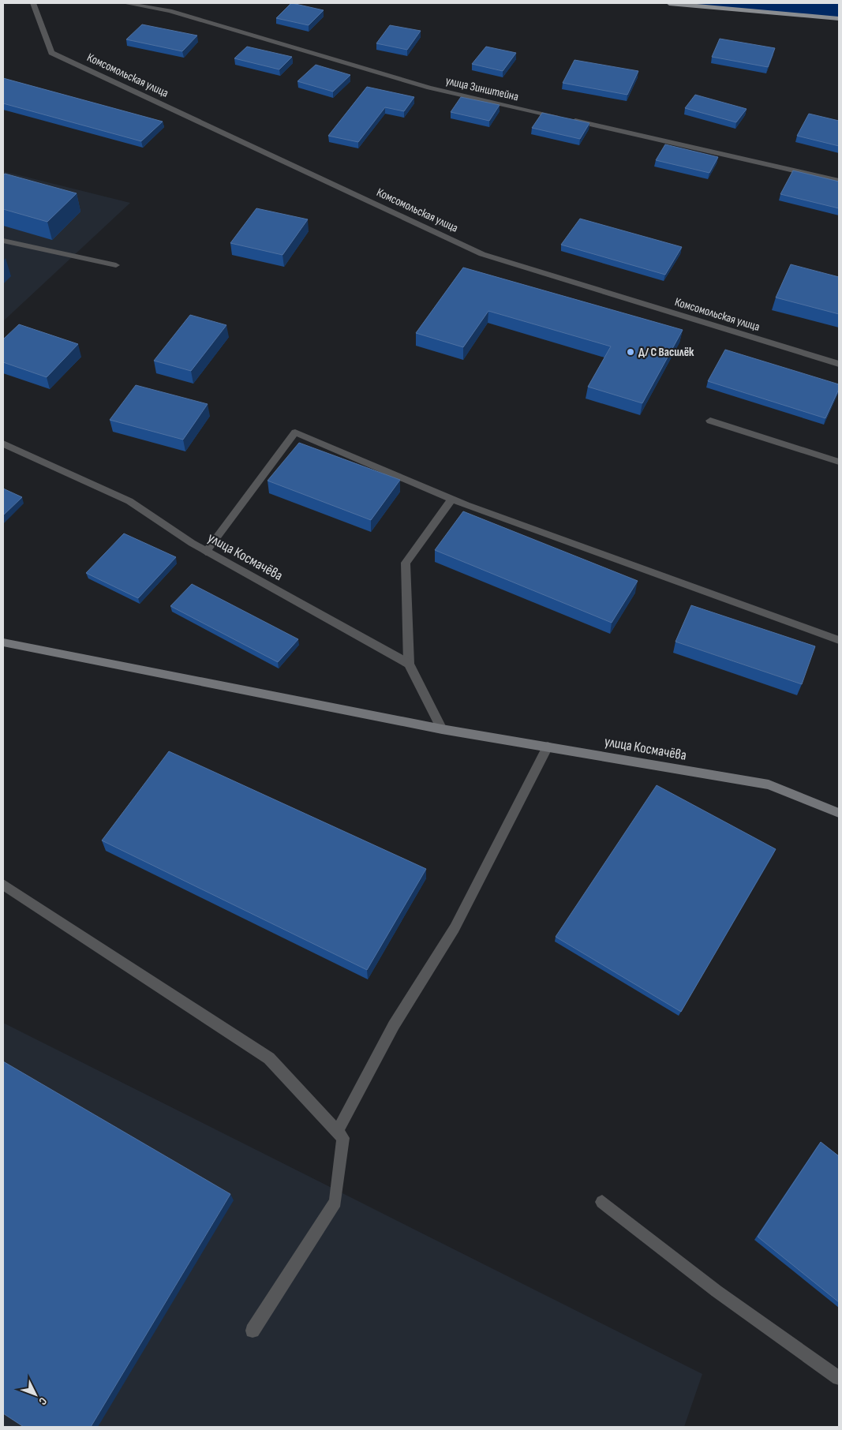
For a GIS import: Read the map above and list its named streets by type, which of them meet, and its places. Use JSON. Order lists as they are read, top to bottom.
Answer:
{
  "streets": {
    "main road": ["улица Космачёва"],
    "street": ["Комсомольская улица", "улица Зинштейна"]
  },
  "places": ["Д/ С Василёк"],
  "north": "bottom right"
}
